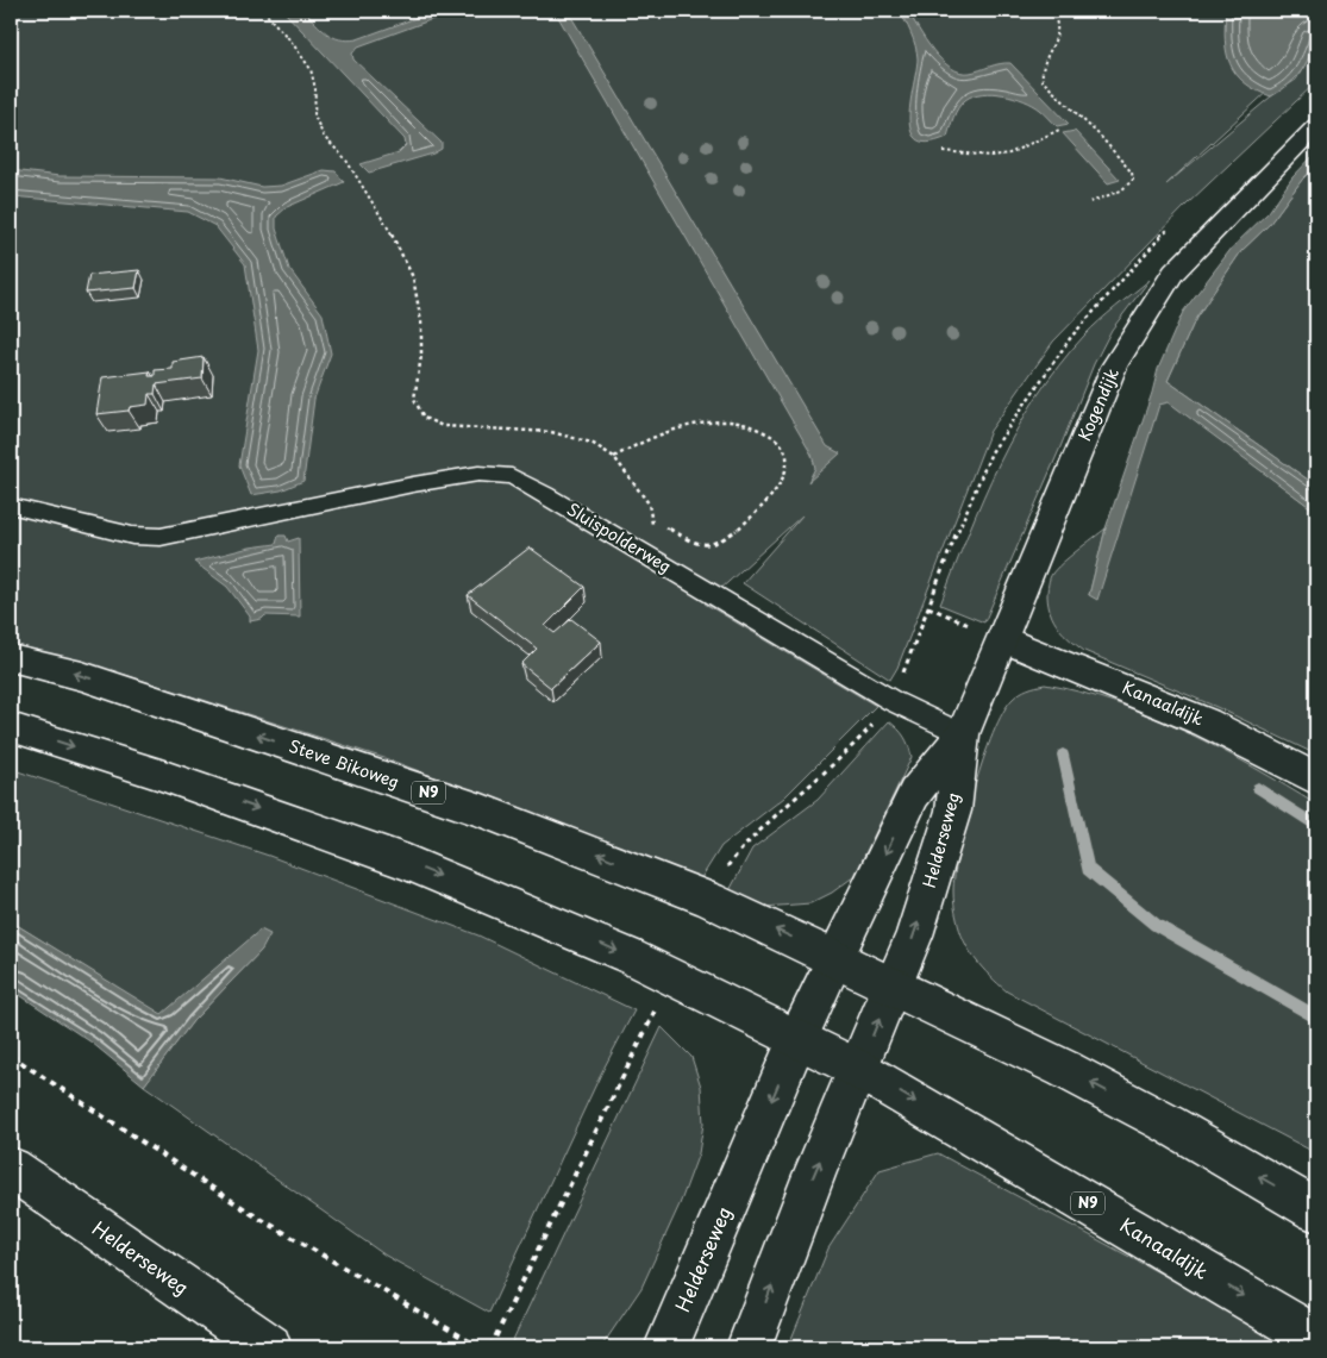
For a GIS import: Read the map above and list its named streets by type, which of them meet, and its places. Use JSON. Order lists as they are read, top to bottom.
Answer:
{
  "streets": {
    "main road": [
      "Kogendijk",
      "Kanaaldijk",
      "Steve Bikoweg",
      "N9",
      "Helderseweg"
    ],
    "lane": ["Sluispolderweg"]
  },
  "crossings": [
    ["Kogendijk", "Sluispolderweg"],
    ["Kogendijk", "Kanaaldijk"],
    ["Kogendijk", "Helderseweg"],
    ["Sluispolderweg", "Helderseweg"],
    ["Kanaaldijk", "N9"],
    ["Steve Bikoweg", "N9"],
    ["Steve Bikoweg", "Helderseweg"],
    ["N9", "Helderseweg"]
  ]
}
